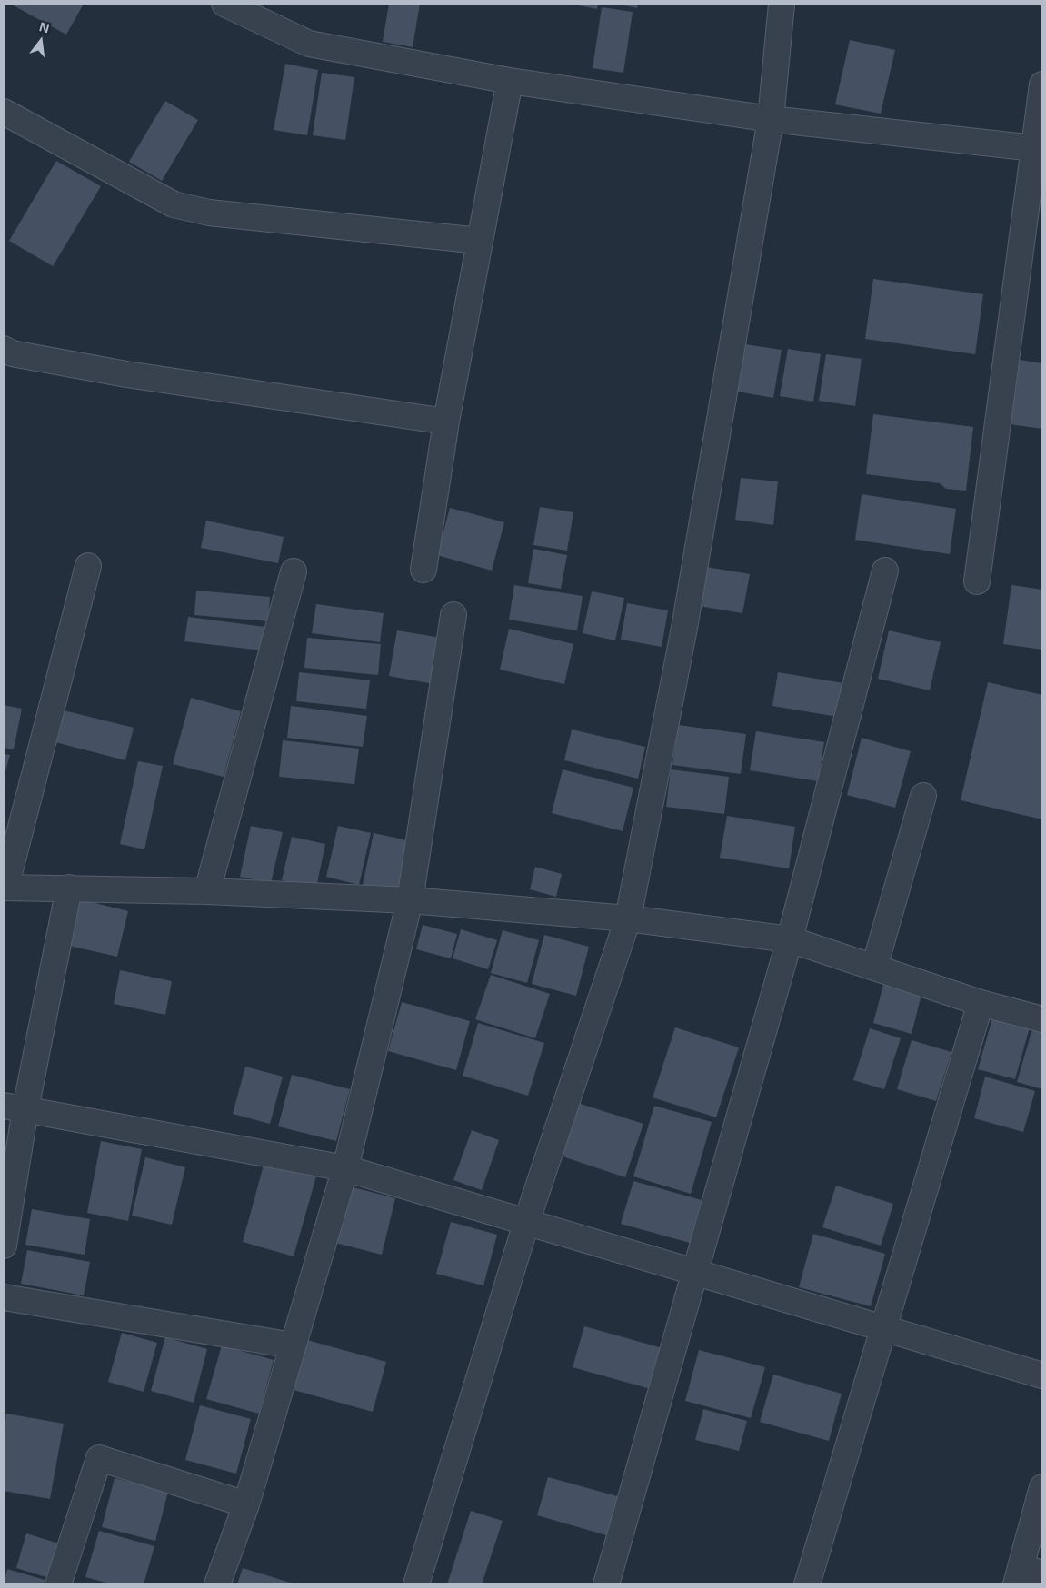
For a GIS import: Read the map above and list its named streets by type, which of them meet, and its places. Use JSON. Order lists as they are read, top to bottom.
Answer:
{
  "north": "top"
}
